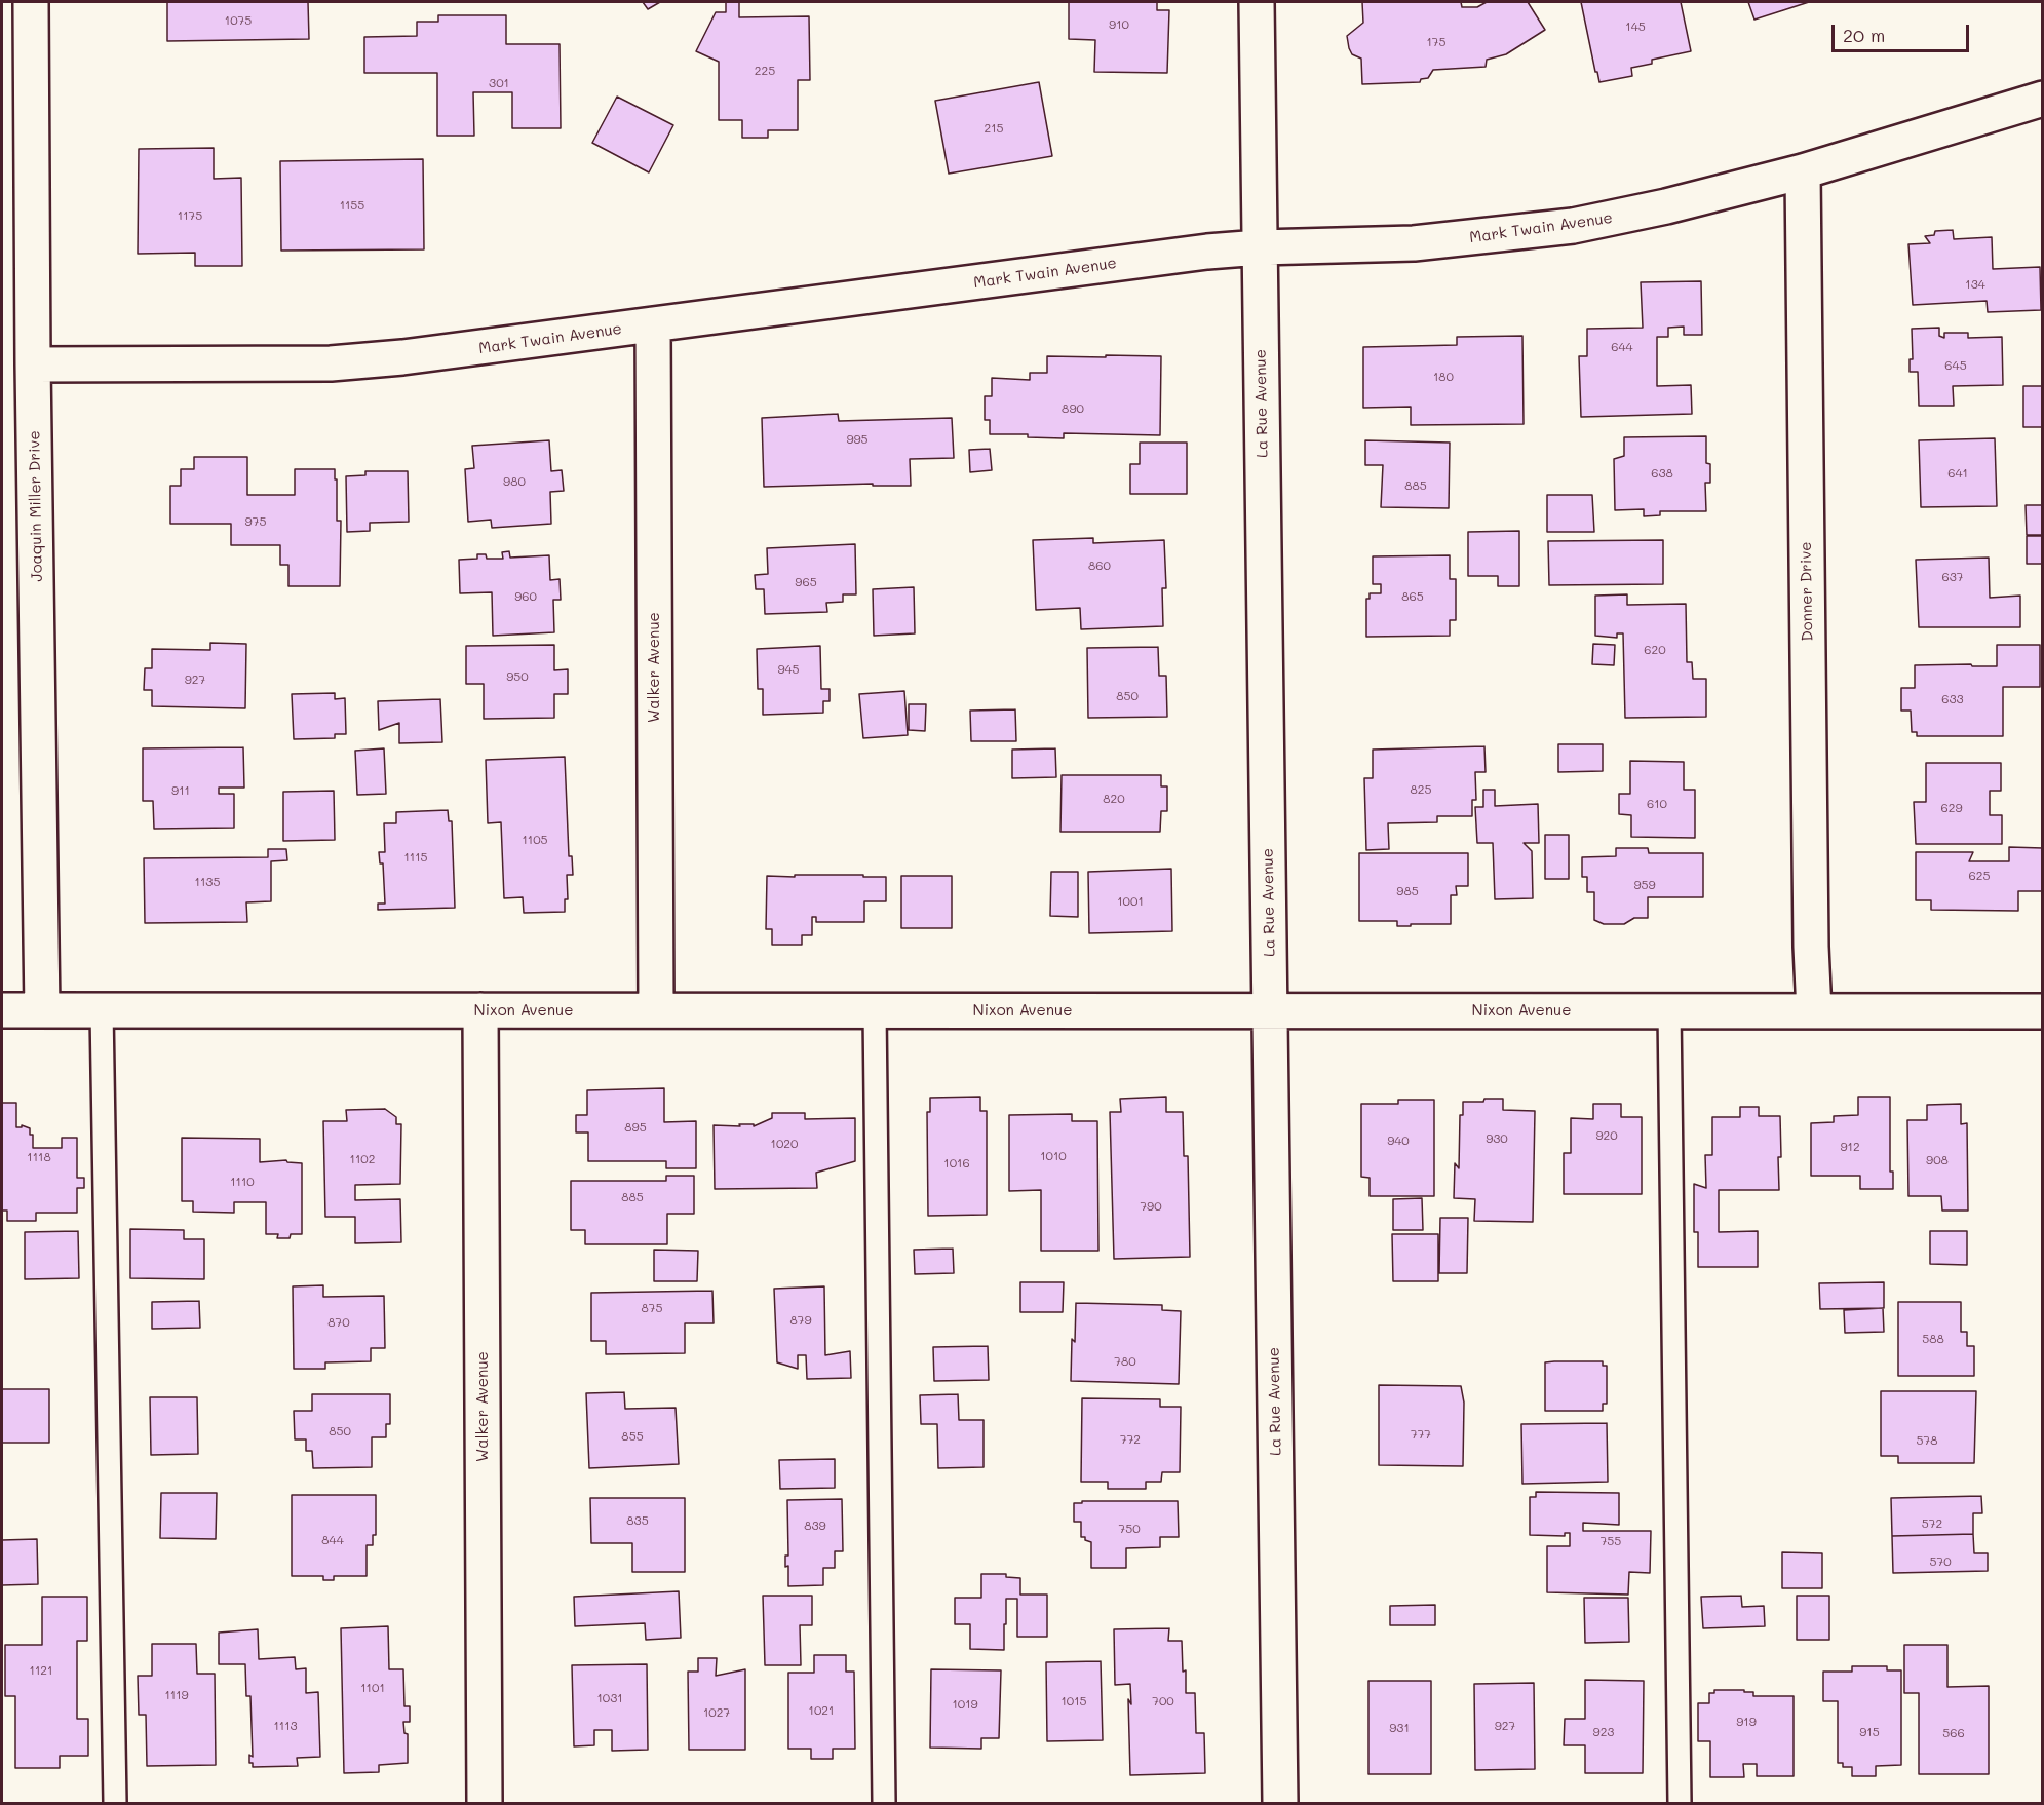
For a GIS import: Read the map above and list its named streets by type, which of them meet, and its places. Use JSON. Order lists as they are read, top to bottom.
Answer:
{
  "streets": {
    "street": [
      "Mark Twain Avenue",
      "La Rue Avenue",
      "Joaquin Miller Drive",
      "Donner Drive",
      "Walker Avenue",
      "Nixon Avenue"
    ]
  },
  "crossings": [
    ["Mark Twain Avenue", "La Rue Avenue"],
    ["Mark Twain Avenue", "Joaquin Miller Drive"],
    ["Mark Twain Avenue", "Donner Drive"],
    ["Mark Twain Avenue", "Walker Avenue"],
    ["La Rue Avenue", "Nixon Avenue"],
    ["Joaquin Miller Drive", "Nixon Avenue"],
    ["Donner Drive", "Nixon Avenue"],
    ["Walker Avenue", "Nixon Avenue"]
  ],
  "house_numbers": [
    "1075",
    "910",
    "145",
    "175",
    "225",
    "301",
    "215",
    "1155",
    "1175",
    "134",
    "644",
    "645",
    "180",
    "890",
    "995",
    "638",
    "641",
    "980",
    "885",
    "975",
    "860",
    "637",
    "965",
    "960",
    "865",
    "620",
    "945",
    "950",
    "927",
    "850",
    "633",
    "825",
    "911",
    "820",
    "610",
    "629",
    "1105",
    "1115",
    "625",
    "1135",
    "959",
    "985",
    "1001",
    "895",
    "920",
    "930",
    "940",
    "1020",
    "912",
    "1010",
    "1118",
    "1102",
    "908",
    "1016",
    "1110",
    "885",
    "790",
    "875",
    "879",
    "870",
    "588",
    "780",
    "850",
    "777",
    "855",
    "772",
    "578",
    "835",
    "572",
    "839",
    "750",
    "844",
    "755",
    "570",
    "1121",
    "1101",
    "1119",
    "1031",
    "1015",
    "700",
    "1019",
    "1021",
    "1027",
    "919",
    "1113",
    "927",
    "931",
    "923",
    "915",
    "566"
  ],
  "scale_bar": "20 m"
}
